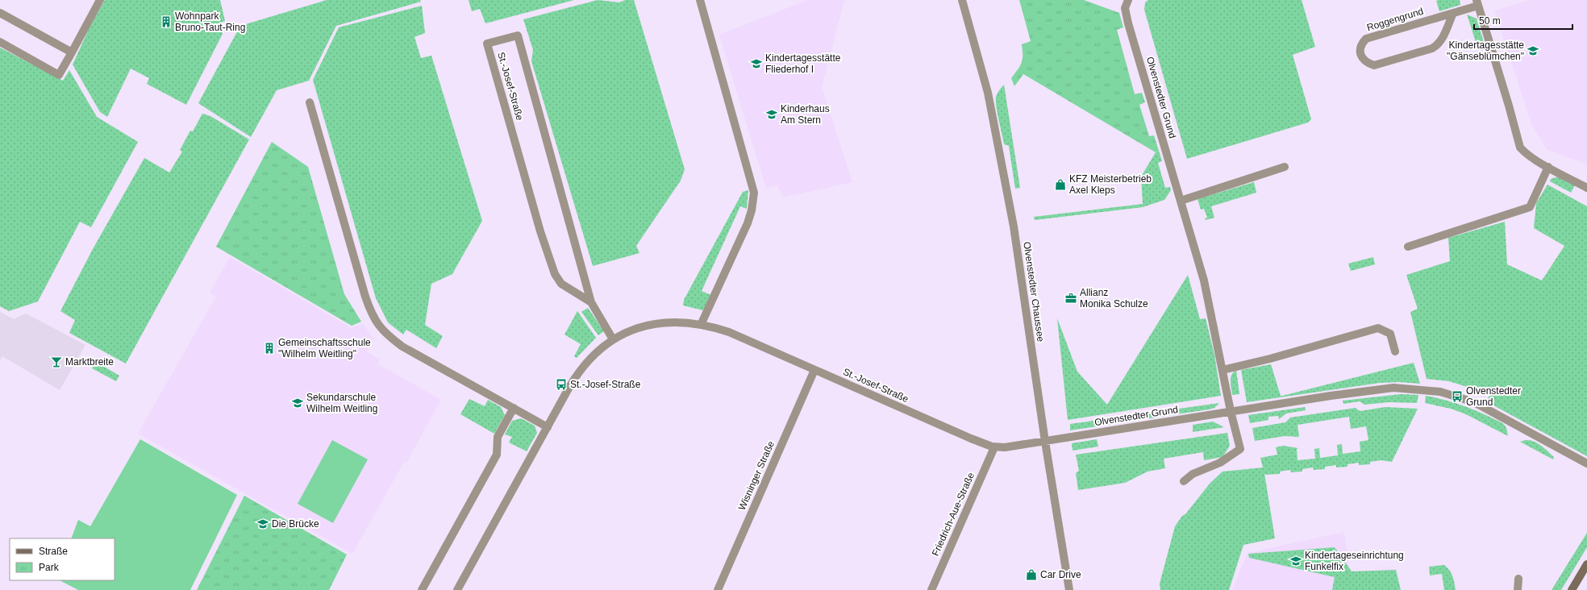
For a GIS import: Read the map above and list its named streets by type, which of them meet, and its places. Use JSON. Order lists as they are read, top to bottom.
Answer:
{
  "streets": {
    "street": [
      "Roggengrund",
      "St.-Josef-Straße",
      "Olvenstedter Grund",
      "Olvenstedter Chaussee",
      "Wisninger Straße",
      "Friedrich-Aue-Straße"
    ]
  },
  "crossings": [
    ["St.-Josef-Straße", "Olvenstedter Grund"],
    ["St.-Josef-Straße", "Olvenstedter Chaussee"],
    ["St.-Josef-Straße", "Wisninger Straße"],
    ["St.-Josef-Straße", "Friedrich-Aue-Straße"],
    ["Olvenstedter Grund", "Olvenstedter Chaussee"]
  ],
  "places": {
    "building": ["Wohnpark Bruno-Taut-Ring", "Gemeinschaftsschule \"Wilhelm Weitling\""],
    "school or university": [
      "Kindertagesstätte \"Gänseblümchen\"",
      "Kindertagesstätte Fliederhof I",
      "Kinderhaus Am Stern",
      "Sekundarschule Wilhelm Weitling",
      "Die Brücke",
      "Kindertageseinrichtung Funkelfix"
    ],
    "shop": ["KFZ Meisterbetrieb Axel Kleps", "Car Drive"],
    "office": ["Allianz Monika Schulze"],
    "bar": ["Marktbreite"],
    "bus stop": ["St.-Josef-Straße", "Olvenstedter Grund"]
  },
  "legend": ["Straße", "Park"],
  "scale_bar": "50 m"
}
